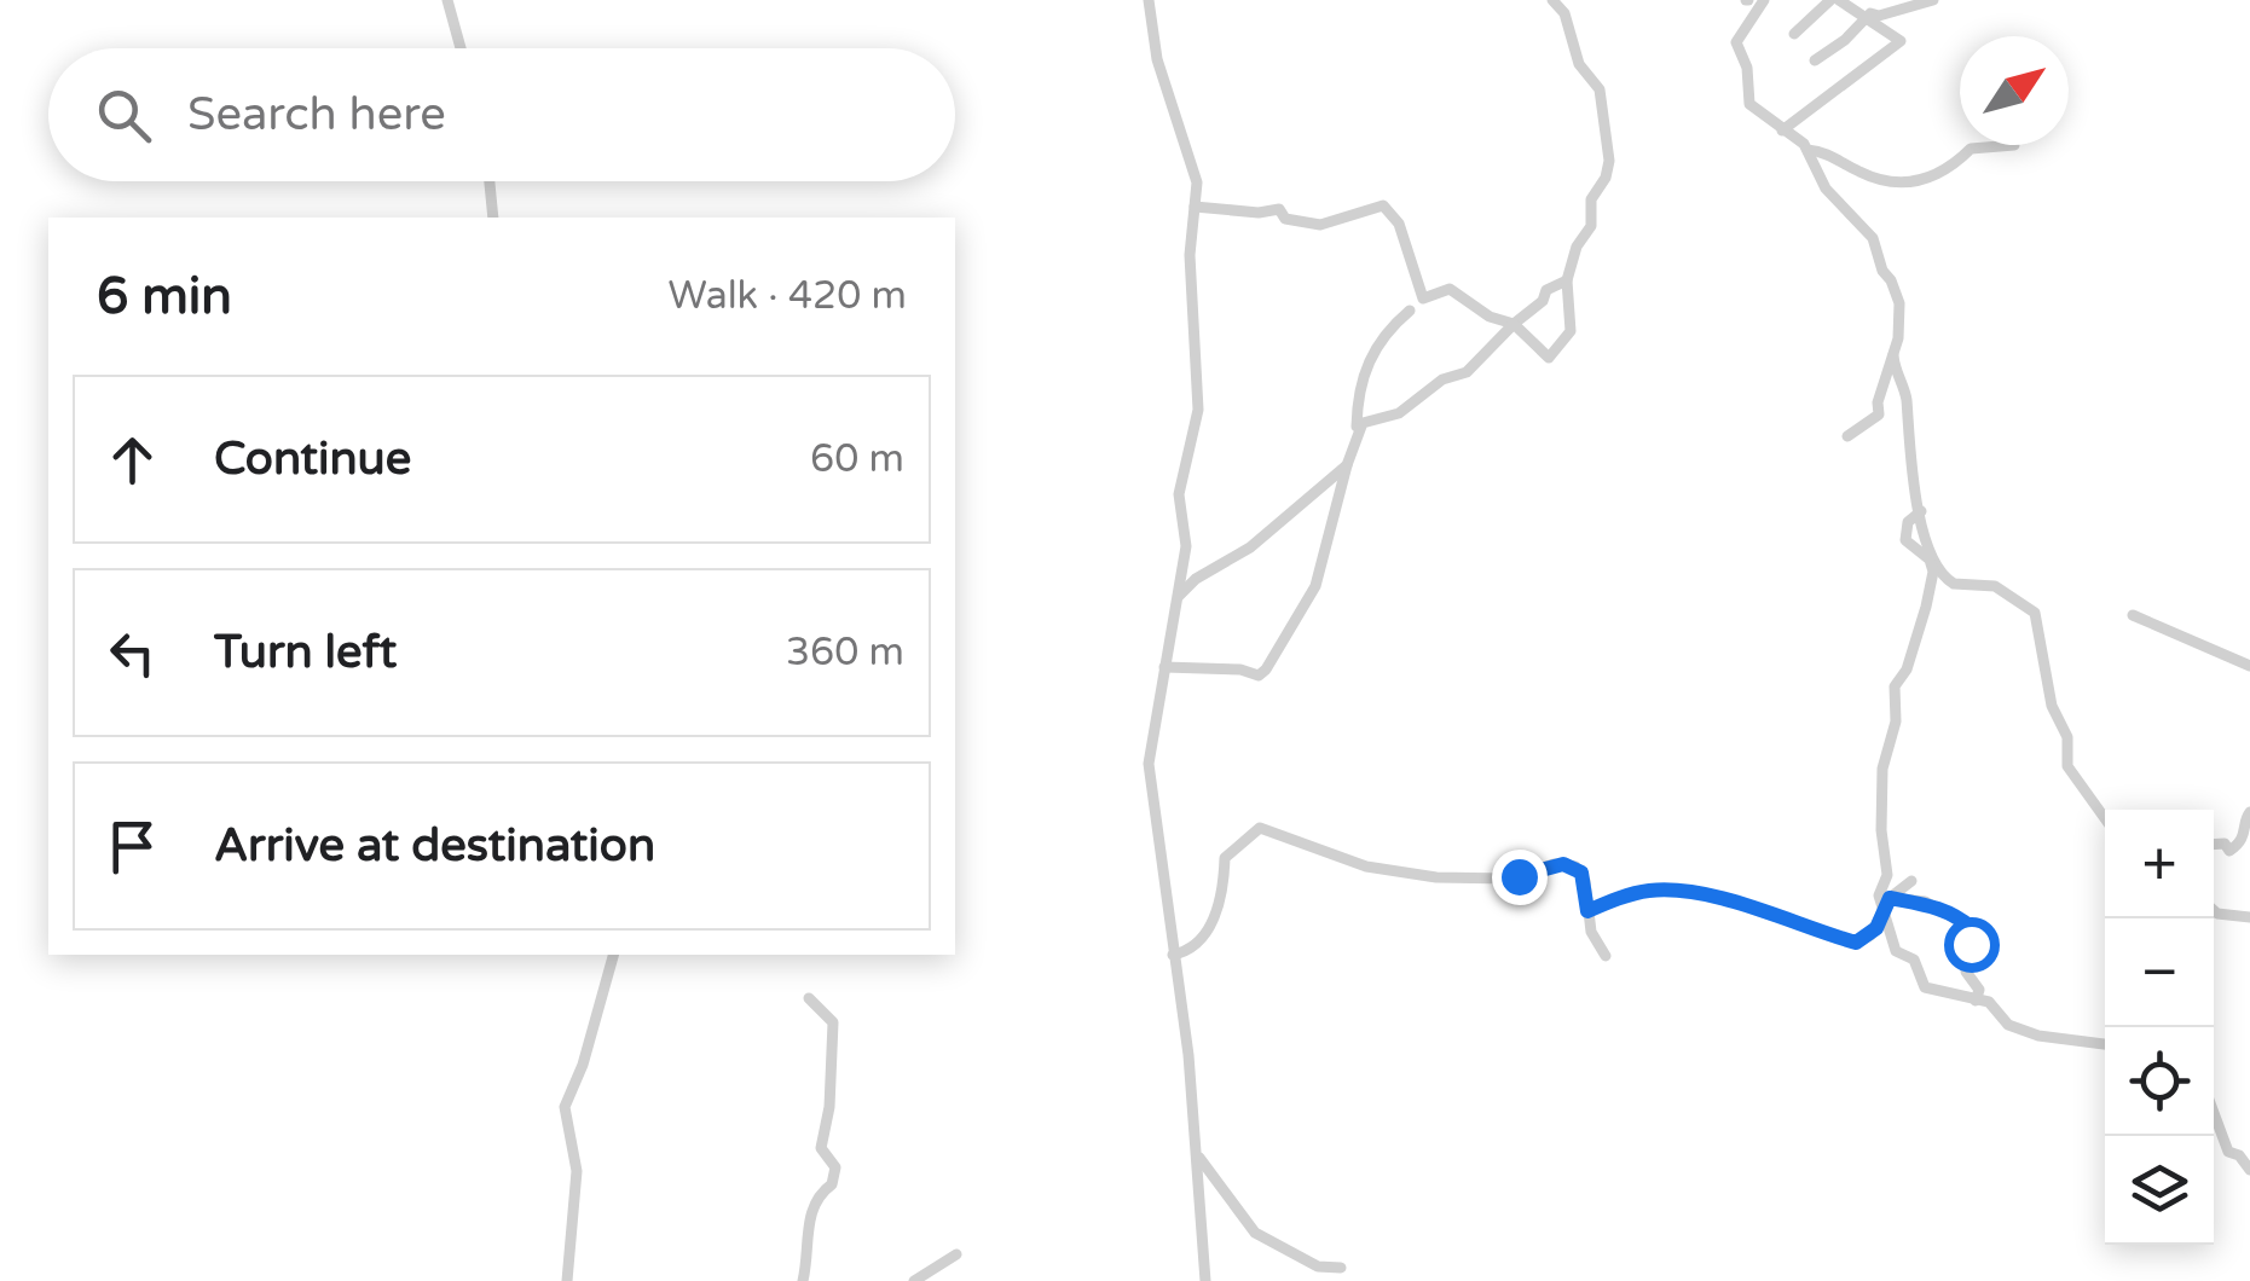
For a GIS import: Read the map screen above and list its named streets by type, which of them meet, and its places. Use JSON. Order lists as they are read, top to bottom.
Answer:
{
  "north": "top right",
  "page": {
    "search": "Search here",
    "heading": ["6 min", "Walk · 420 m"],
    "list": [
      ["Continue", "60 m"],
      ["Turn left", "360 m"],
      "Arrive at destination"
    ],
    "map_buttons": ["+", "−"]
  }
}
